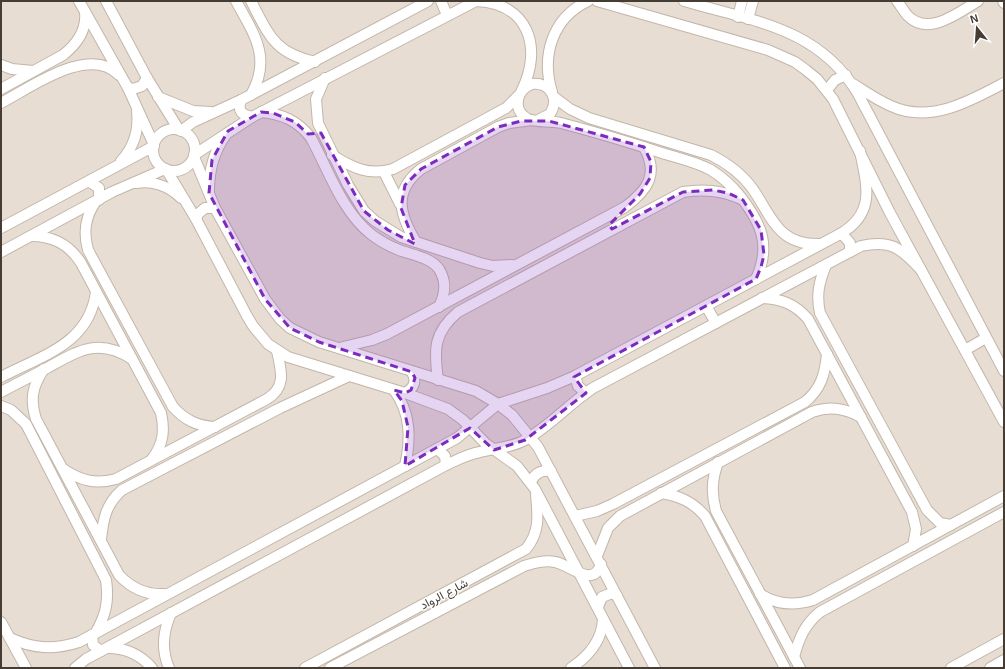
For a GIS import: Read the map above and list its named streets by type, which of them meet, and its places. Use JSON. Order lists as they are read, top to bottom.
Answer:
{
  "streets": {
    "street": ["شارع الرواد"]
  },
  "north": "top"
}
